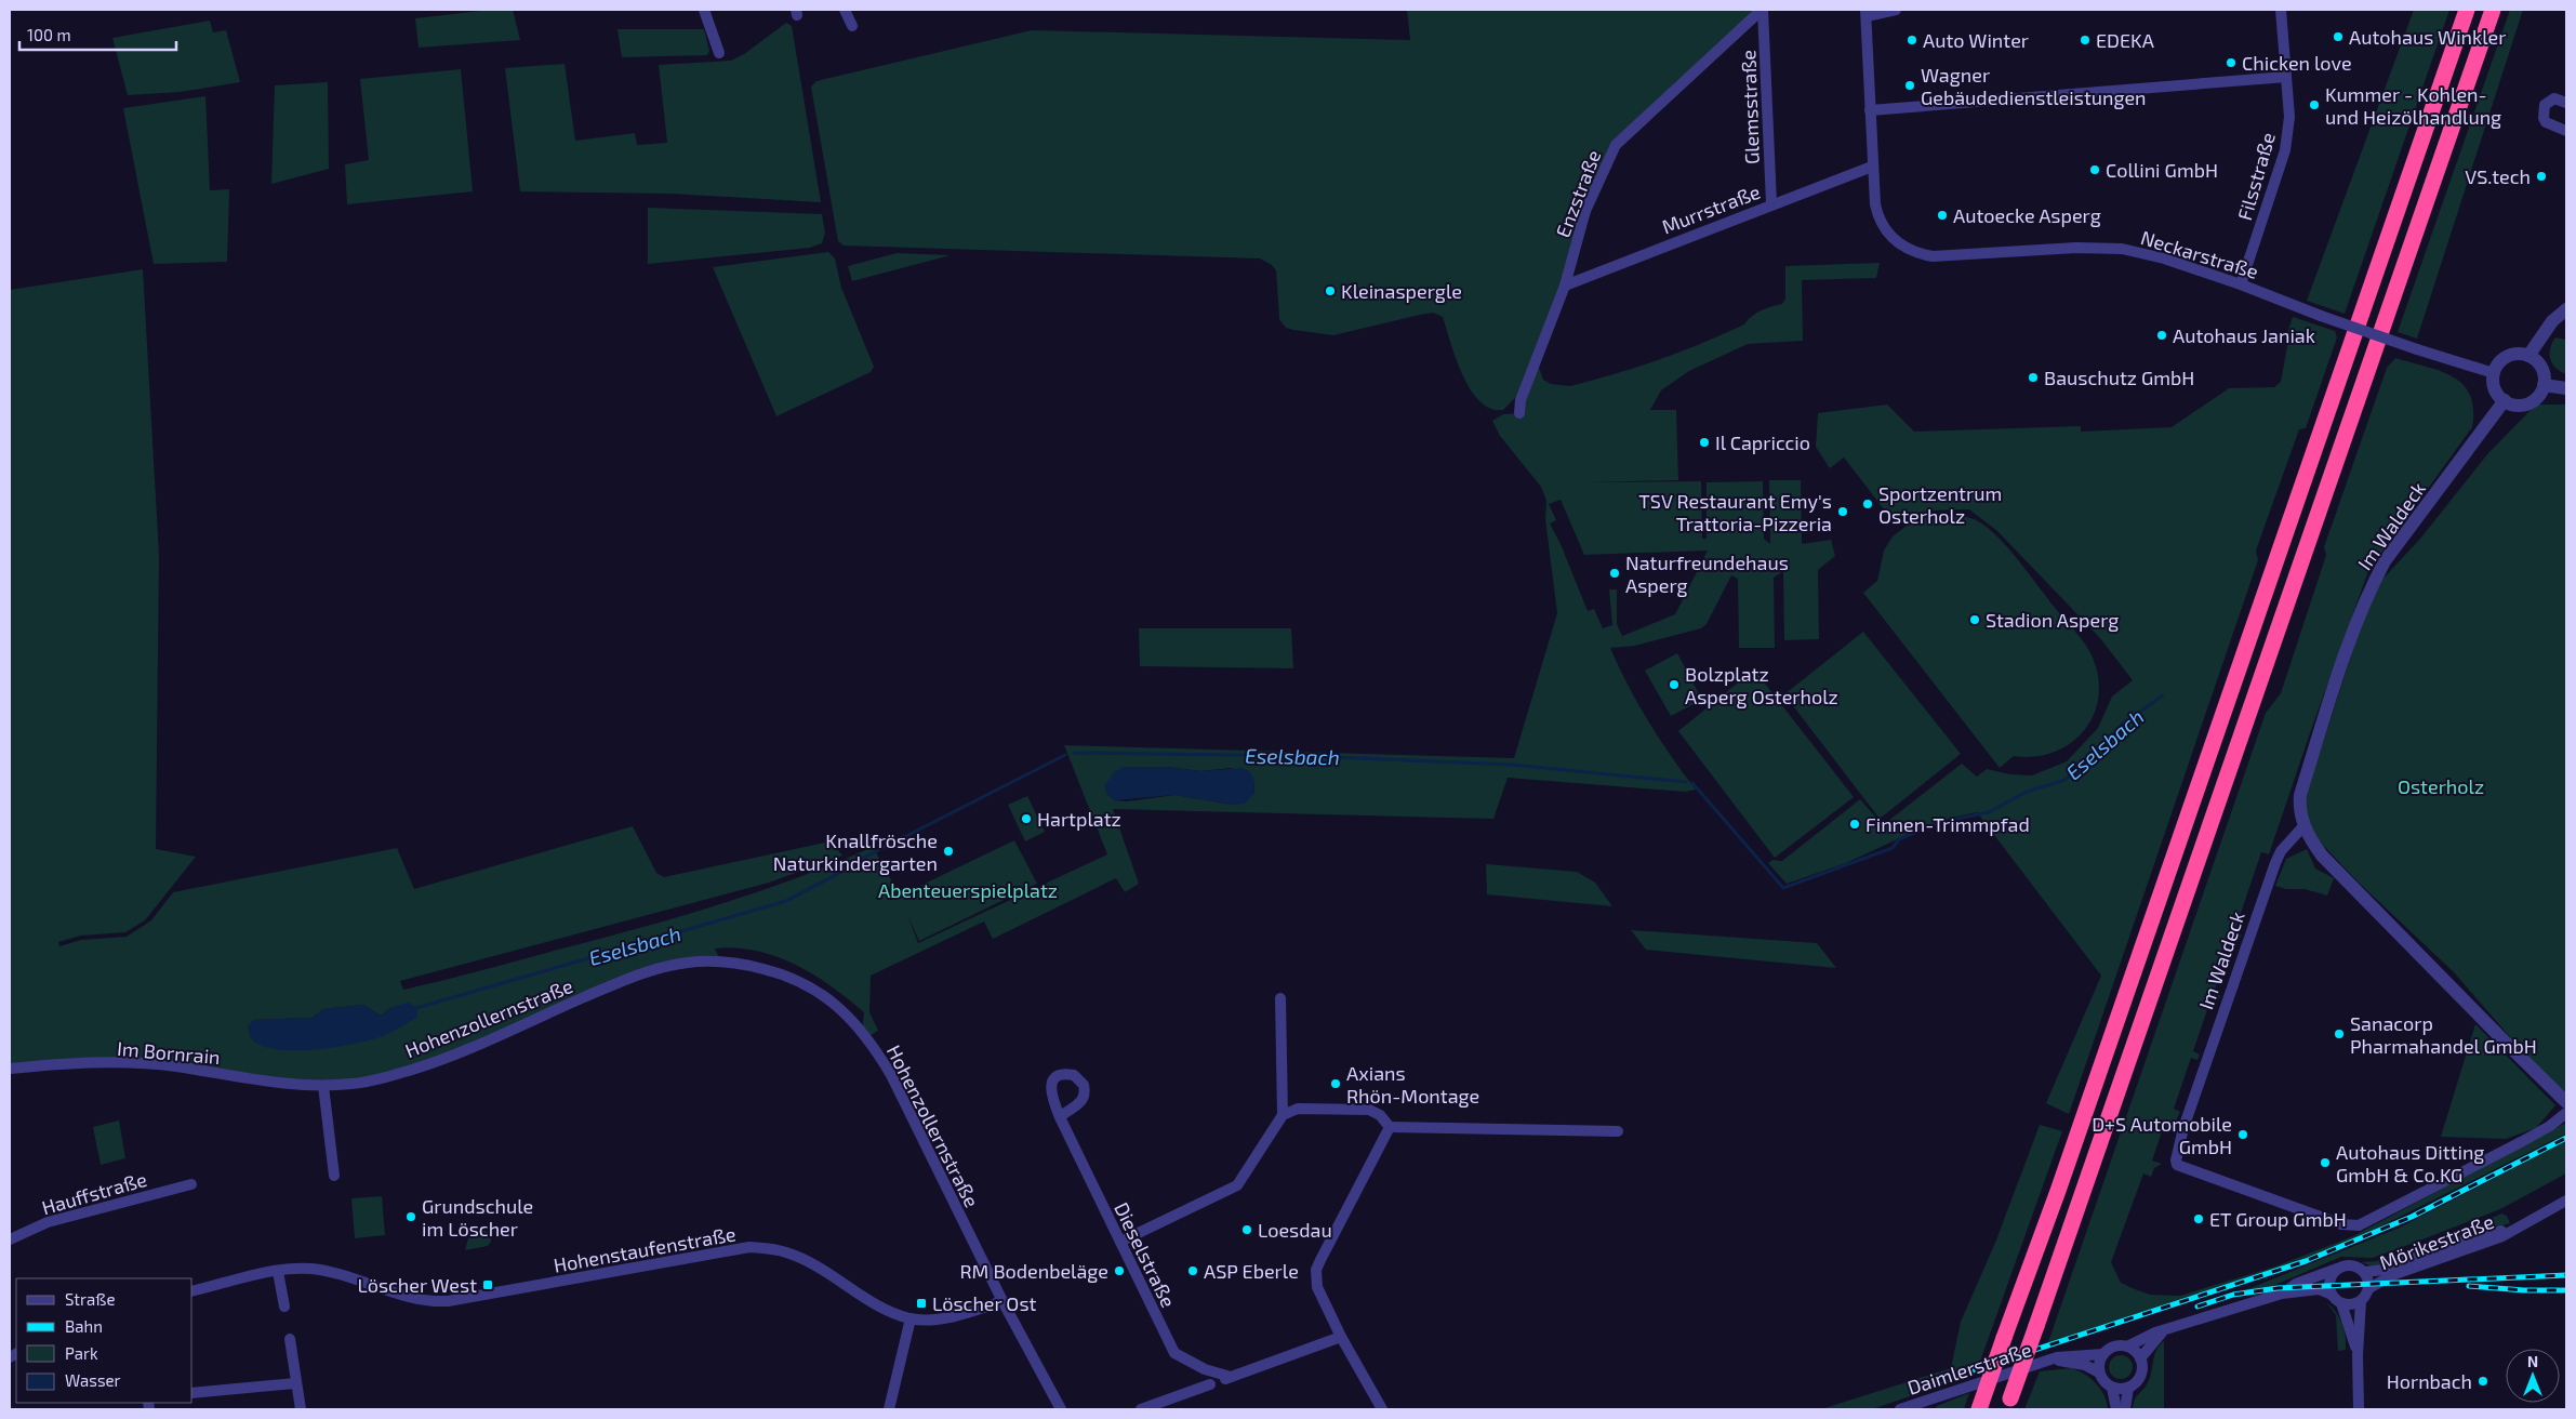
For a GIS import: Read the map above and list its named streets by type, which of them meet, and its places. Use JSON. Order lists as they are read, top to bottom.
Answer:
{
  "streets": {
    "street": [
      "Glemsstraße",
      "Filsstraße",
      "Enzstraße",
      "Murrstraße",
      "Neckarstraße",
      "Im Waldeck",
      "Hohenzollernstraße",
      "Im Bornrain",
      "Hauffstraße",
      "Mörikestraße",
      "Hohenstaufenstraße",
      "Dieselstraße",
      "Daimlerstraße"
    ]
  },
  "crossings": [
    ["Glemsstraße", "Enzstraße"],
    ["Glemsstraße", "Murrstraße"],
    ["Filsstraße", "Neckarstraße"],
    ["Enzstraße", "Murrstraße"],
    ["Murrstraße", "Neckarstraße"],
    ["Neckarstraße", "Im Waldeck"],
    ["Hohenzollernstraße", "Im Bornrain"],
    ["Hohenzollernstraße", "Hohenstaufenstraße"],
    ["Mörikestraße", "Daimlerstraße"]
  ],
  "water": ["Eselsbach"],
  "parks": ["Osterholz", "Abenteuerspielplatz"],
  "places": {
    "other": [
      "Autohaus Winkler",
      "Auto Winter",
      "EDEKA",
      "Chicken love",
      "Wagner Gebäudedienstleistungen",
      "Kummer - Kohlen- und Heizölhandlung",
      "Collini GmbH",
      "VS.tech",
      "Autoecke Asperg",
      "Kleinaspergle",
      "Autohaus Janiak",
      "Bauschutz GmbH",
      "Il Capriccio",
      "Sportzentrum Osterholz",
      "TSV Restaurant Emy's Trattoria-Pizzeria",
      "Naturfreundehaus Asperg",
      "Stadion Asperg",
      "Bolzplatz Asperg Osterholz",
      "Hartplatz",
      "Finnen-Trimmpfad",
      "Knallfrösche Naturkindergarten",
      "Sanacorp Pharmahandel GmbH",
      "Axians Rhön-Montage",
      "D+S Automobile GmbH",
      "Autohaus Ditting GmbH & Co.KG",
      "Grundschule im Löscher",
      "ET Group GmbH",
      "Loesdau",
      "RM Bodenbeläge",
      "ASP Eberle",
      "Hornbach"
    ],
    "transit": ["Löscher West", "Löscher Ost"]
  },
  "legend": [
    "Straße",
    "Bahn",
    "Park",
    "Wasser"
  ],
  "scale_bar": "100 m",
  "north": "top"
}
